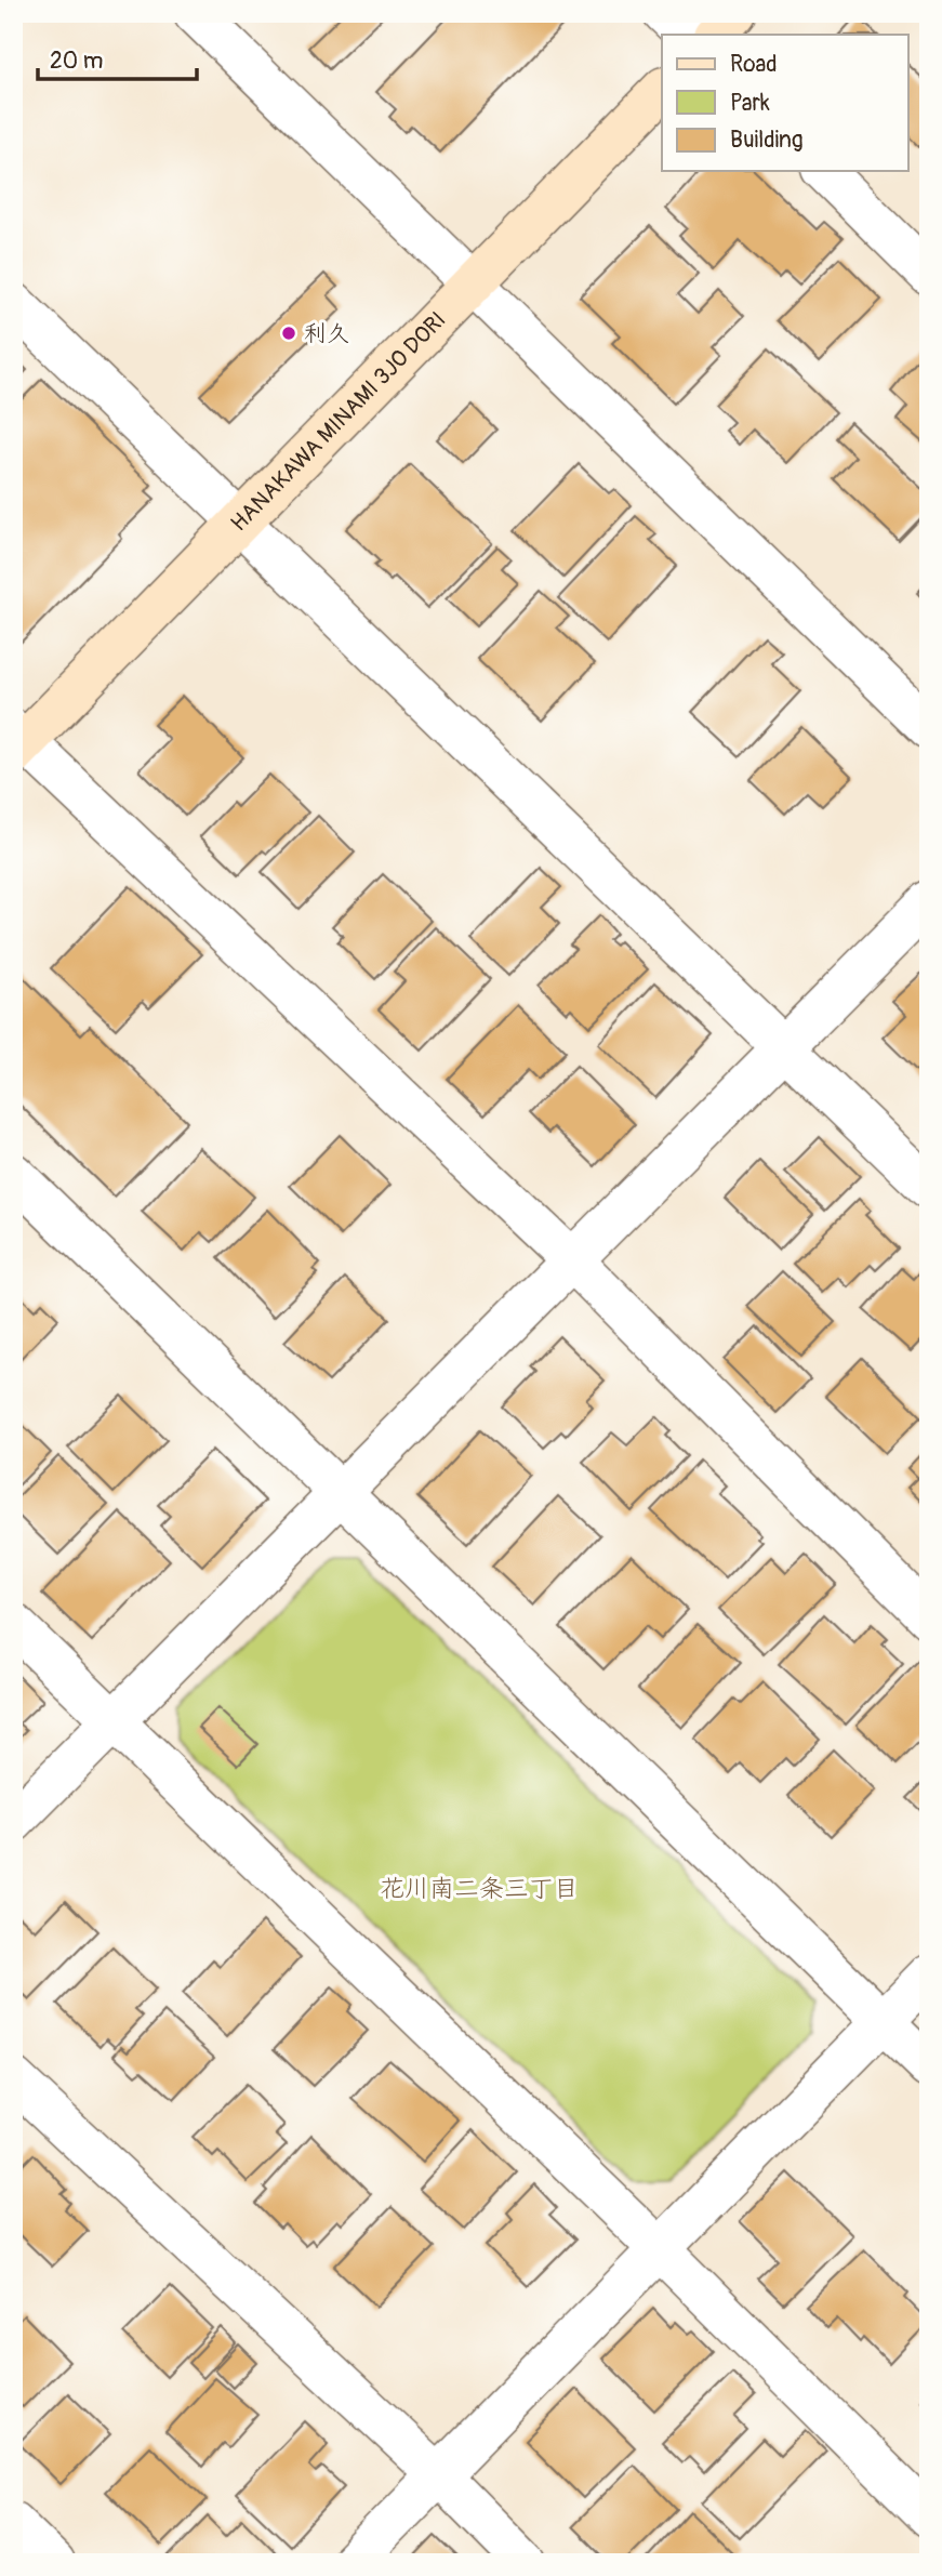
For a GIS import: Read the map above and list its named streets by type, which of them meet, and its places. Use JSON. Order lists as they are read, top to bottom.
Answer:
{
  "streets": {
    "street": ["HANAKAWA MINAMI 3JO DORI"]
  },
  "districts": ["花川南二条三丁目"],
  "places": ["利久"],
  "legend": ["Road", "Park", "Building"],
  "scale_bar": "20 m"
}
